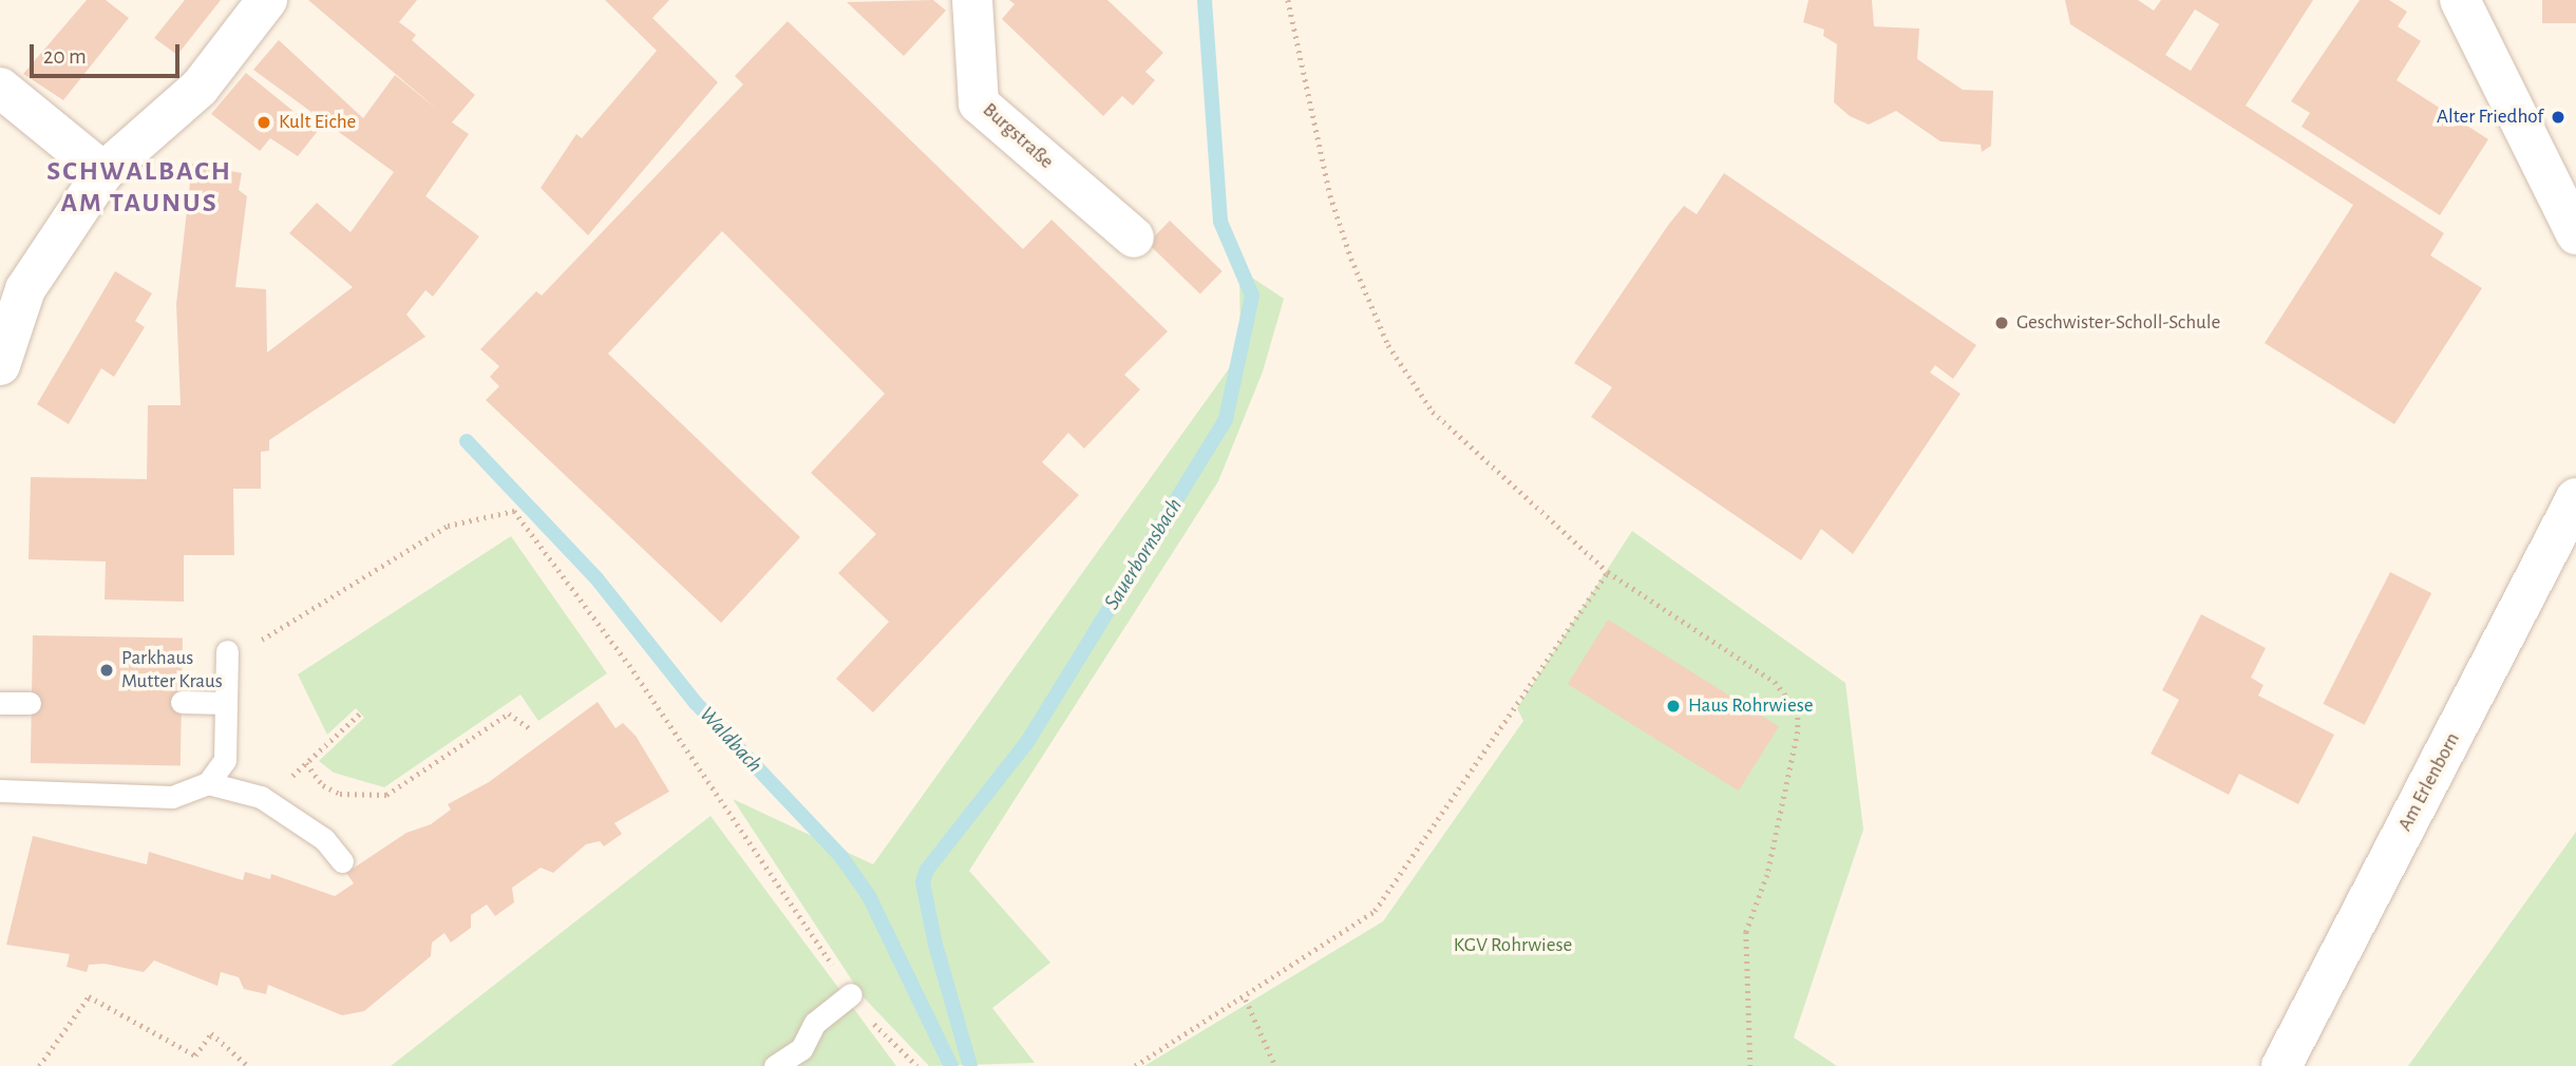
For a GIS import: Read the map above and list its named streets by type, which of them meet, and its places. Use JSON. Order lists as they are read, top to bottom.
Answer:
{
  "streets": {
    "street": ["Burgstraße", "Am Erlenborn"]
  },
  "districts": ["SCHWALBACH AM TAUNUS"],
  "water": ["Sauerbornsbach", "Waldbach"],
  "parks": ["KGV Rohrwiese"],
  "places": [
    "Alter Friedhof",
    "Kult Eiche",
    "Geschwister-Scholl-Schule",
    "Parkhaus Mutter Kraus",
    "Haus Rohrwiese"
  ],
  "scale_bar": "20 m"
}
